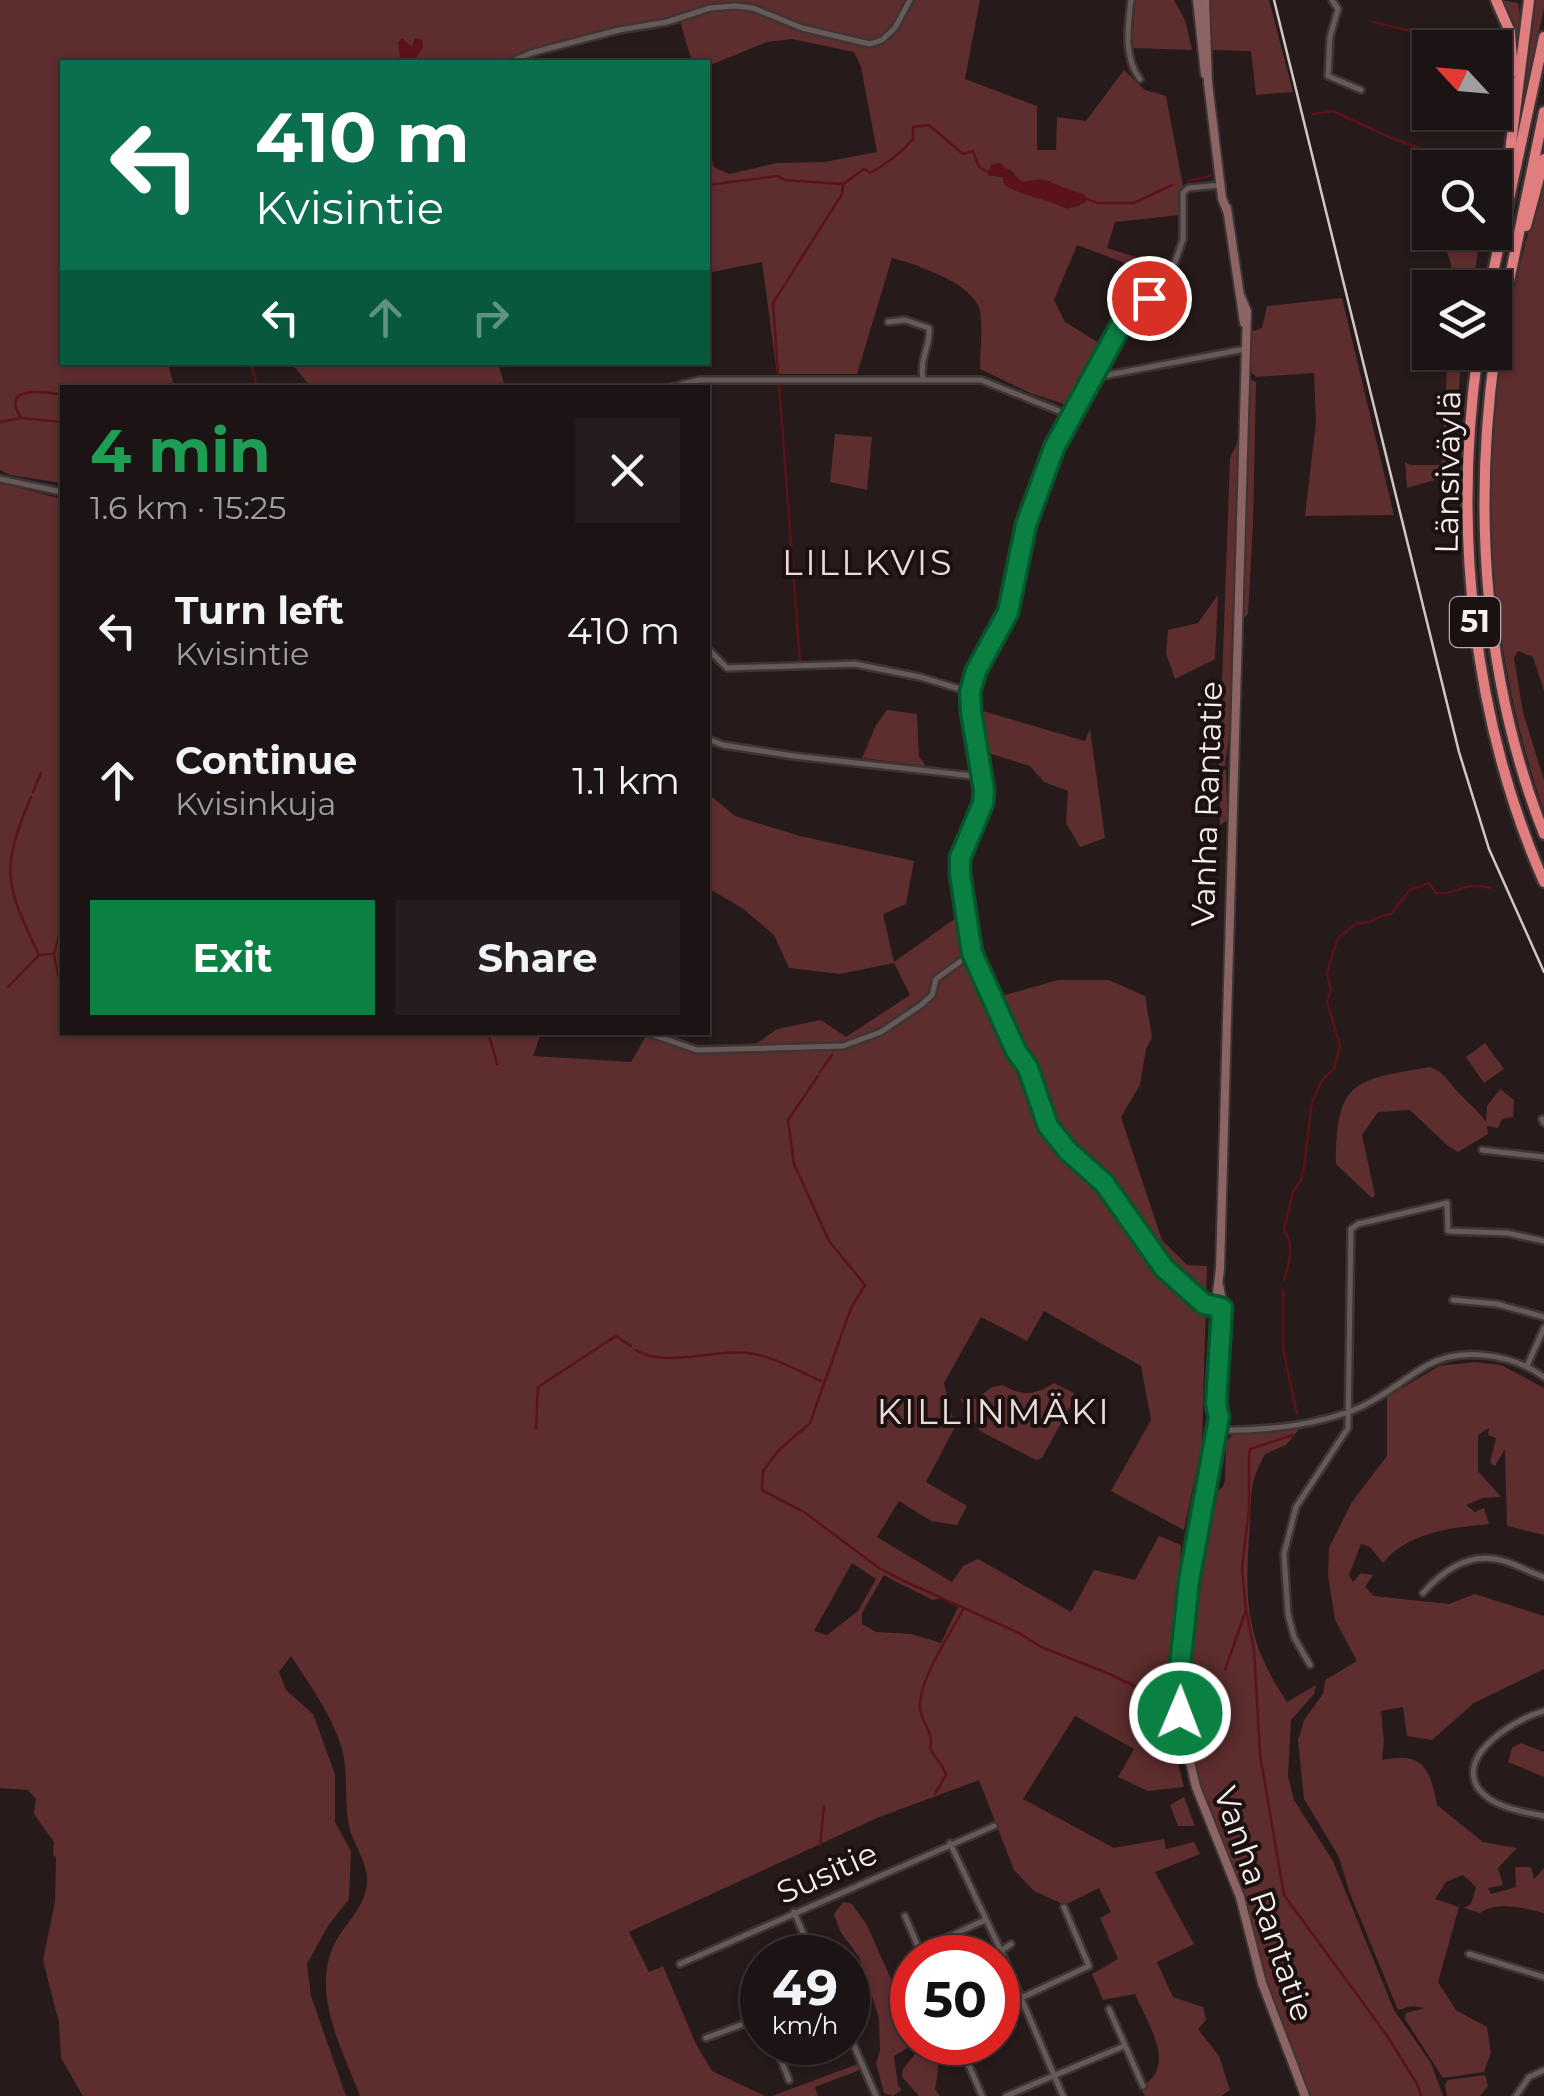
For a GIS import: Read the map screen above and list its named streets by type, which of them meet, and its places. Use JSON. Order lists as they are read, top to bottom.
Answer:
{
  "streets": {
    "highway": ["Länsiväylä", "51"],
    "main road": ["Vanha Rantatie"],
    "street": ["Susitie"]
  },
  "districts": ["LILLKVIS", "KILLINMÄKI"],
  "north": "top left",
  "page": {
    "turn": ["410 m", "Kvisintie"],
    "heading": ["4 min", "1.6 km · 15:25"],
    "list": [
      {
        "name": "Turn left",
        "note": "Kvisintie",
        "value": "410 m"
      },
      {
        "name": "Continue",
        "note": "Kvisinkuja",
        "value": "1.1 km"
      }
    ],
    "buttons": ["Exit", "Share"],
    "speed": "49 km/h",
    "limit": "50"
  }
}
